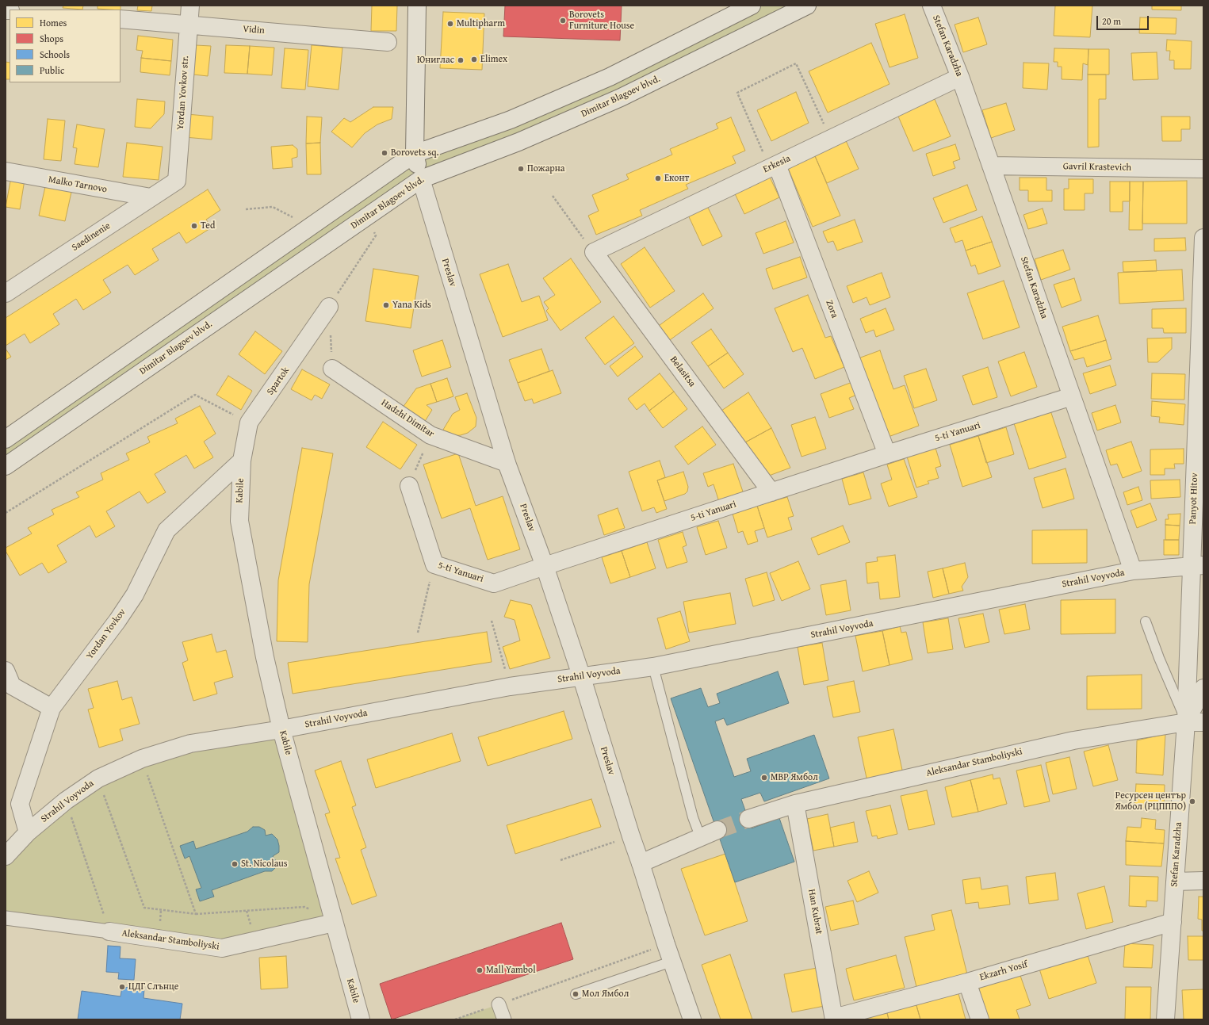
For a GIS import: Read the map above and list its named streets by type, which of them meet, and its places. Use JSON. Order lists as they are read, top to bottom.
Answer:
{
  "streets": {
    "street": [
      "Vidin",
      "Stefan Karadzha",
      "Yordan Yovkov str.",
      "Dimitar Blagoev blvd.",
      "Erkesia",
      "Gavril Krastevich",
      "Malko Tarnovo",
      "Saedinenie",
      "Preslav",
      "Zora",
      "Belasitsa",
      "Spartok",
      "Hadzhi Dimitar",
      "5-ti Yanuari",
      "Kabile",
      "Panyot Hitov",
      "Strahil Voyvoda",
      "Yordan Yovkov",
      "Aleksandar Stamboliyski",
      "Han Kubrat",
      "Ekzarh Yosif"
    ]
  },
  "crossings": [
    ["Vidin", "Yordan Yovkov str."],
    ["Stefan Karadzha", "Erkesia"],
    ["Stefan Karadzha", "Gavril Krastevich"],
    ["Stefan Karadzha", "5-ti Yanuari"],
    ["Stefan Karadzha", "Panyot Hitov"],
    ["Stefan Karadzha", "Strahil Voyvoda"],
    ["Stefan Karadzha", "Aleksandar Stamboliyski"],
    ["Stefan Karadzha", "Ekzarh Yosif"],
    ["Yordan Yovkov str.", "Saedinenie"],
    ["Dimitar Blagoev blvd.", "Preslav"],
    ["Erkesia", "Zora"],
    ["Erkesia", "Belasitsa"],
    ["Malko Tarnovo", "Saedinenie"],
    ["Preslav", "Hadzhi Dimitar"],
    ["Preslav", "5-ti Yanuari"],
    ["Preslav", "Strahil Voyvoda"],
    ["Zora", "5-ti Yanuari"],
    ["Belasitsa", "5-ti Yanuari"],
    ["Spartok", "Kabile"],
    ["Spartok", "Yordan Yovkov"],
    ["Kabile", "Strahil Voyvoda"],
    ["Kabile", "Yordan Yovkov"],
    ["Kabile", "Aleksandar Stamboliyski"],
    ["Panyot Hitov", "Strahil Voyvoda"],
    ["Panyot Hitov", "Aleksandar Stamboliyski"],
    ["Strahil Voyvoda", "Yordan Yovkov"],
    ["Aleksandar Stamboliyski", "Han Kubrat"],
    ["Han Kubrat", "Ekzarh Yosif"]
  ],
  "places": [
    "Borovets Furniture House",
    "Multipharm",
    "Elimex",
    "Юниглас",
    "Borovets sq.",
    "Пожарна",
    "Еконт",
    "Ted",
    "Yana Kids",
    "МВР Ямбол",
    "Ресурсен център Ямбол (РЦПППО)",
    "St. Nicolaus",
    "Mall Yambol",
    "ЦДГ Слънце",
    "Мол Ямбол"
  ],
  "legend": [
    "Homes",
    "Shops",
    "Schools",
    "Public"
  ],
  "scale_bar": "20 m"
}
